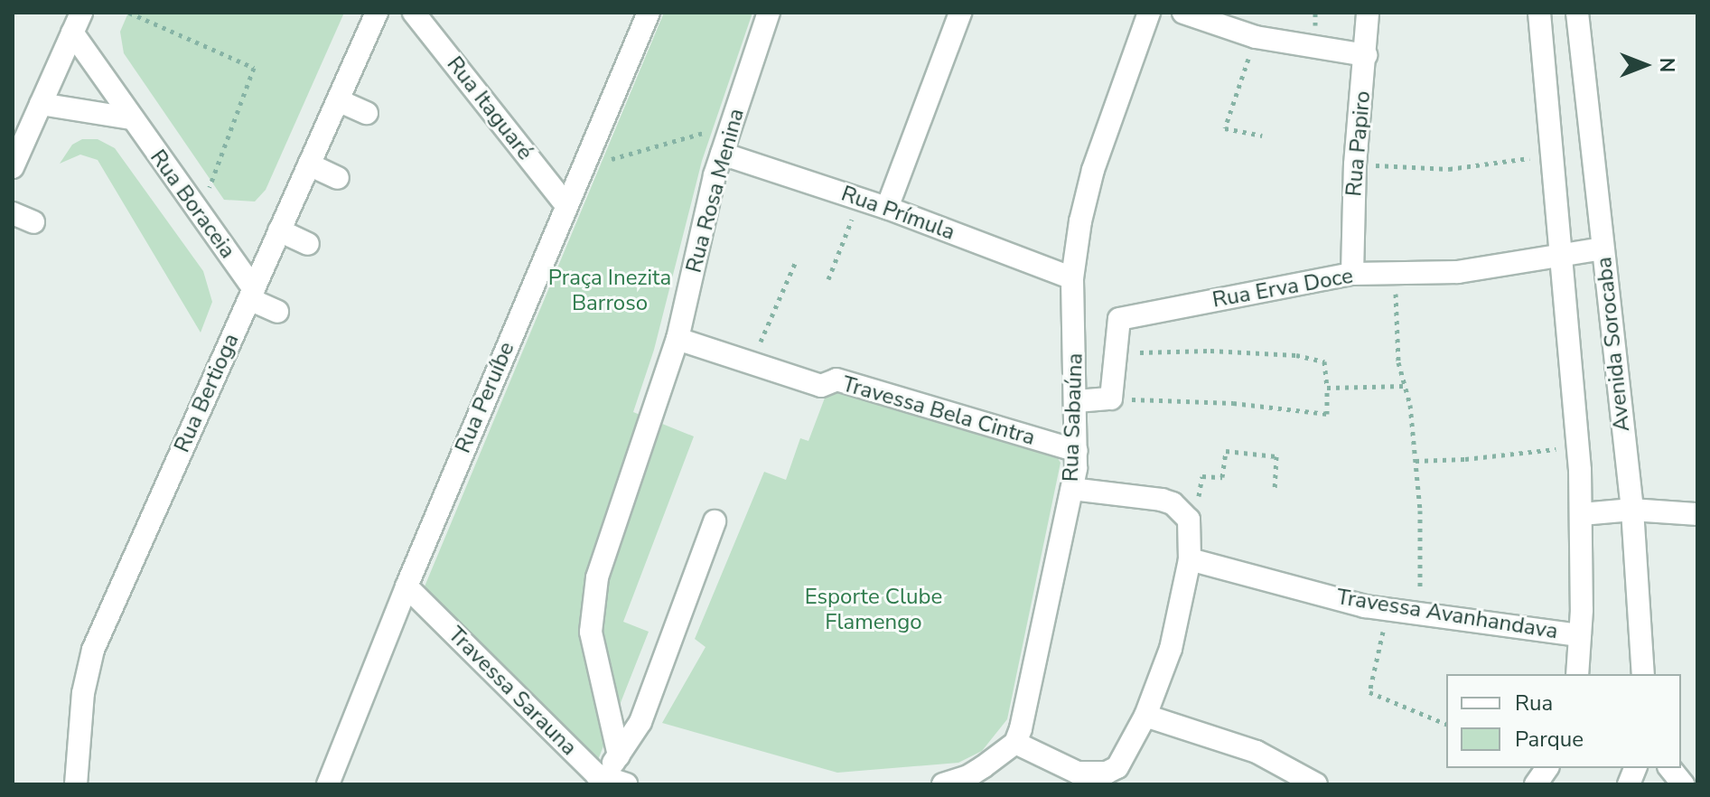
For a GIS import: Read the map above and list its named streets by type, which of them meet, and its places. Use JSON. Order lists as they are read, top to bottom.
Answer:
{
  "streets": {
    "street": [
      "Rua Itaguaré",
      "Rua Papiro",
      "Rua Rosa Menina",
      "Rua Boraceia",
      "Rua Prímula",
      "Rua Erva Doce",
      "Avenida Sorocaba",
      "Rua Bertioga",
      "Rua Peruíbe",
      "Travessa Bela Cintra",
      "Rua Sabaúna",
      "Travessa Avanhandava",
      "Travessa Sarauna"
    ]
  },
  "crossings": [
    ["Rua Itaguaré", "Rua Peruíbe"],
    ["Rua Papiro", "Rua Erva Doce"],
    ["Rua Rosa Menina", "Rua Prímula"],
    ["Rua Rosa Menina", "Travessa Bela Cintra"],
    ["Rua Boraceia", "Rua Bertioga"],
    ["Rua Prímula", "Rua Sabaúna"],
    ["Rua Erva Doce", "Avenida Sorocaba"],
    ["Avenida Sorocaba", "Travessa Avanhandava"],
    ["Rua Peruíbe", "Travessa Sarauna"],
    ["Travessa Bela Cintra", "Rua Sabaúna"]
  ],
  "parks": ["Praça Inezita Barroso", "Esporte Clube Flamengo"],
  "legend": ["Rua", "Parque"],
  "north": "right"
}
